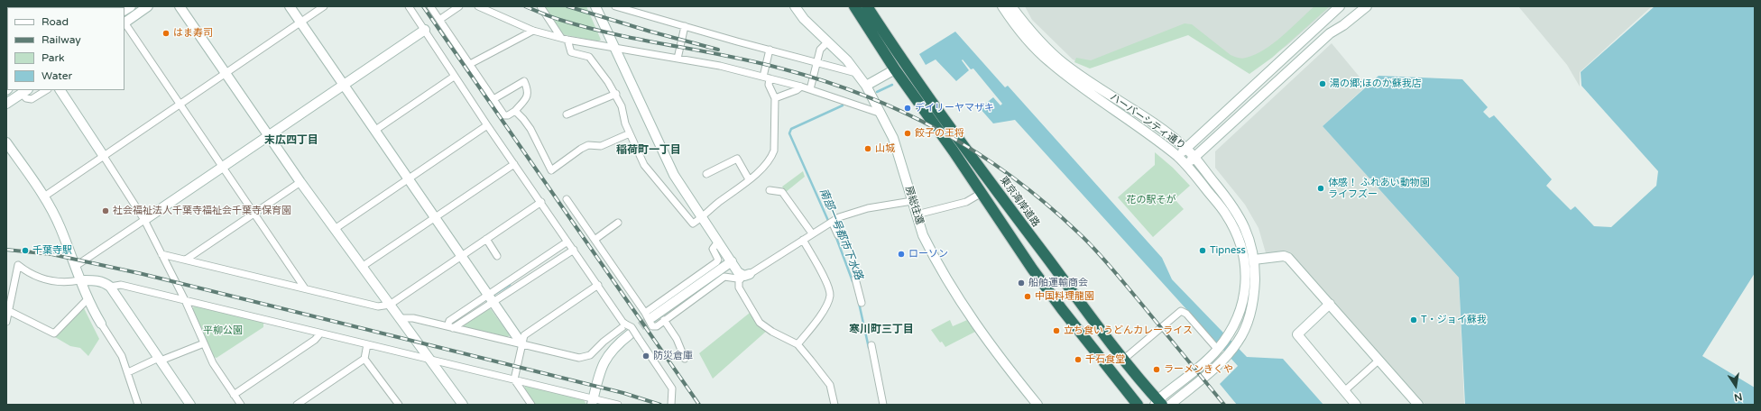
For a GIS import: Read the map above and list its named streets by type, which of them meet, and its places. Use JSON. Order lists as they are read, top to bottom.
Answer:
{
  "streets": {
    "highway": ["東京湾岸道路"],
    "street": ["ハーバーシティ通り", "房総往還"]
  },
  "crossings": [
    ["ハーバーシティ通り", "東京湾岸道路"]
  ],
  "districts": ["末広四丁目", "稲荷町一丁目", "寒川町三丁目"],
  "water": ["南部一号都市下水路"],
  "parks": ["花の駅そが", "平柳公園"],
  "places": [
    "はま寿司",
    "湯の郷;ほのか蘇我店",
    "デイリーヤマザキ",
    "餃子の王将",
    "山城",
    "体感！ ふれあい動物園 ライフズー",
    "社会福祉法人千葉寺福祉会千葉寺保育園",
    "千葉寺駅",
    "Tipness",
    "ローソン",
    "船舶運輸商会",
    "中国料理龍園",
    "T・ジョイ蘇我",
    "立ち食いうどんカレーライス",
    "防災倉庫",
    "千石食堂",
    "ラーメンきくや"
  ],
  "legend": [
    "Road",
    "Railway",
    "Park",
    "Water"
  ],
  "north": "bottom"
}
